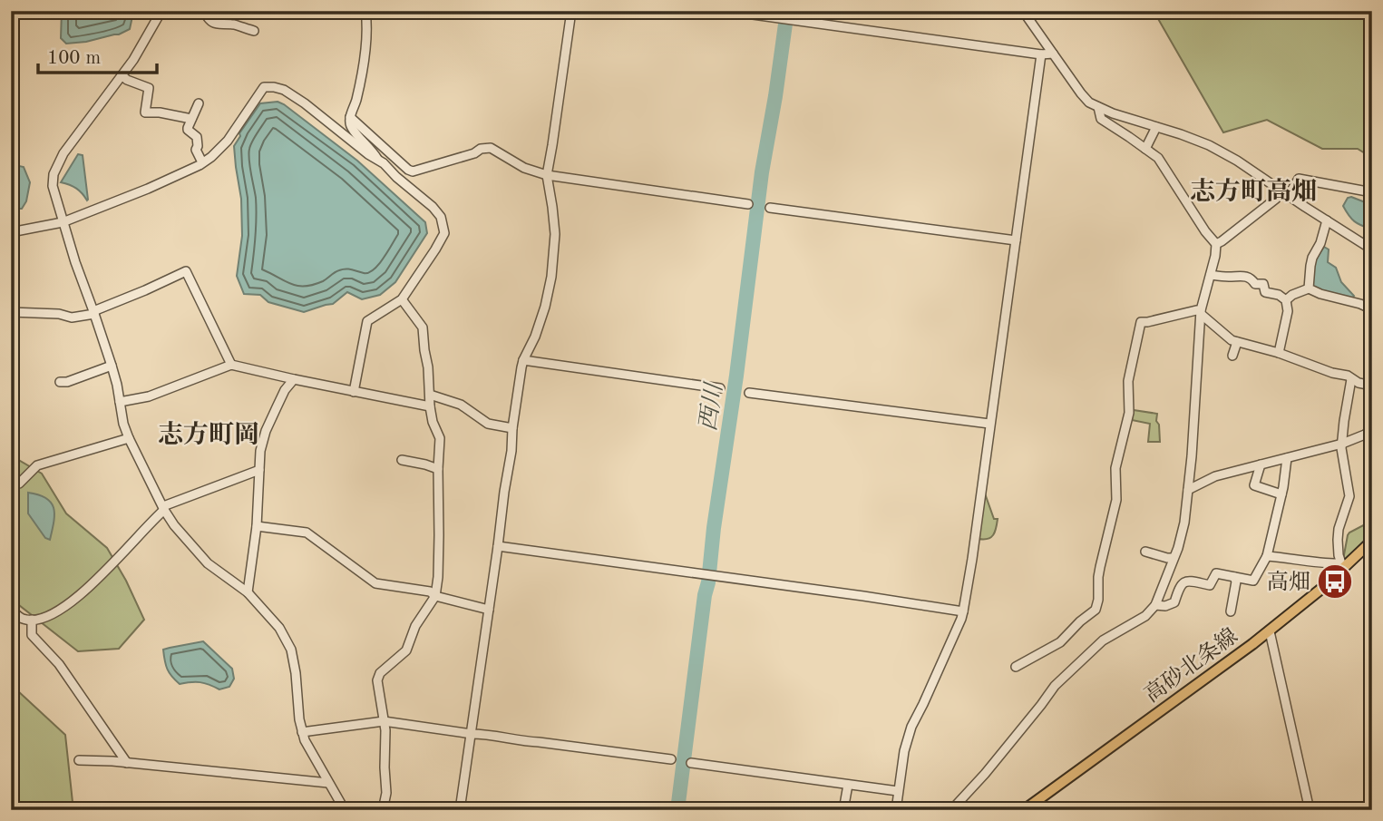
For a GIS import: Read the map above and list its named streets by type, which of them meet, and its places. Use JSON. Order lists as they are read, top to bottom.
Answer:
{
  "streets": {
    "main road": ["高砂北条線"]
  },
  "districts": ["志方町高畑", "志方町岡"],
  "water": ["西川"],
  "places": {
    "bus stop": ["高畑"]
  },
  "scale_bar": "100 m"
}
